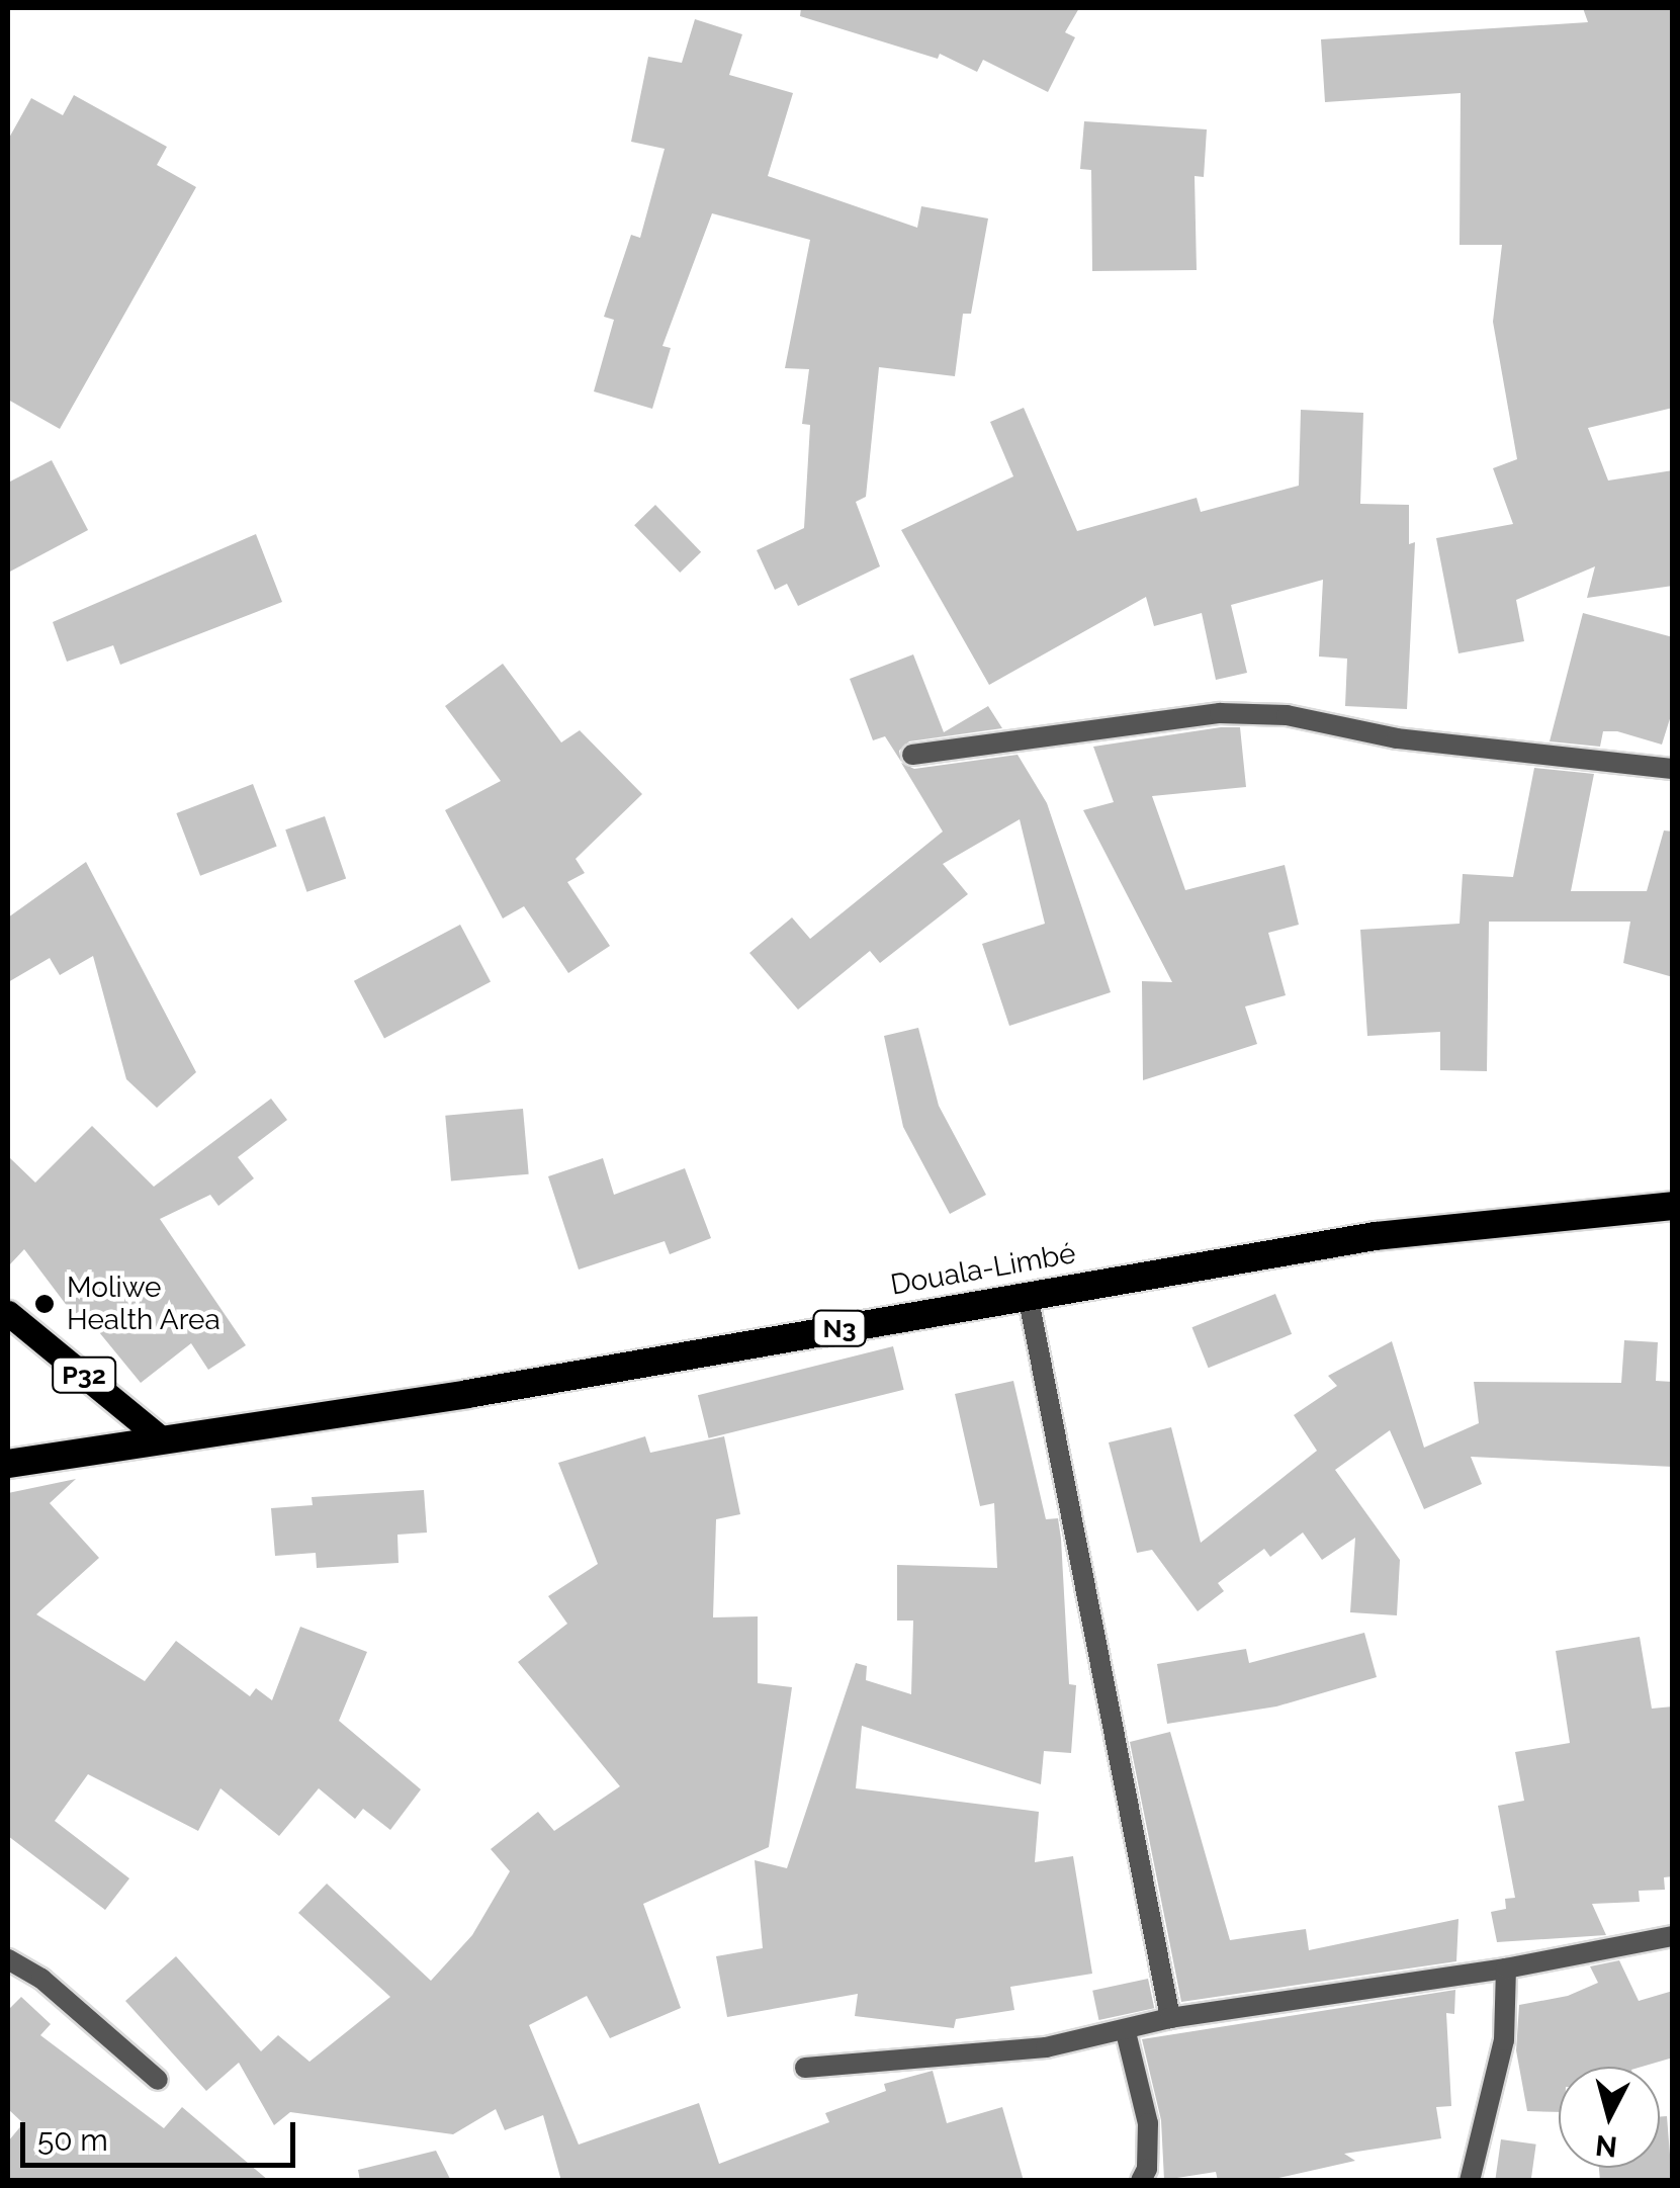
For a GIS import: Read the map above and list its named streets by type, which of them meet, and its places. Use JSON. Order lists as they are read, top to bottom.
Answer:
{
  "streets": {
    "highway": ["Douala-Limbé", "N3"],
    "main road": ["P32"]
  },
  "crossings": [
    ["Douala-Limbé", "P32"]
  ],
  "places": ["Moliwe Health Area"],
  "scale_bar": "50 m",
  "north": "bottom"
}
